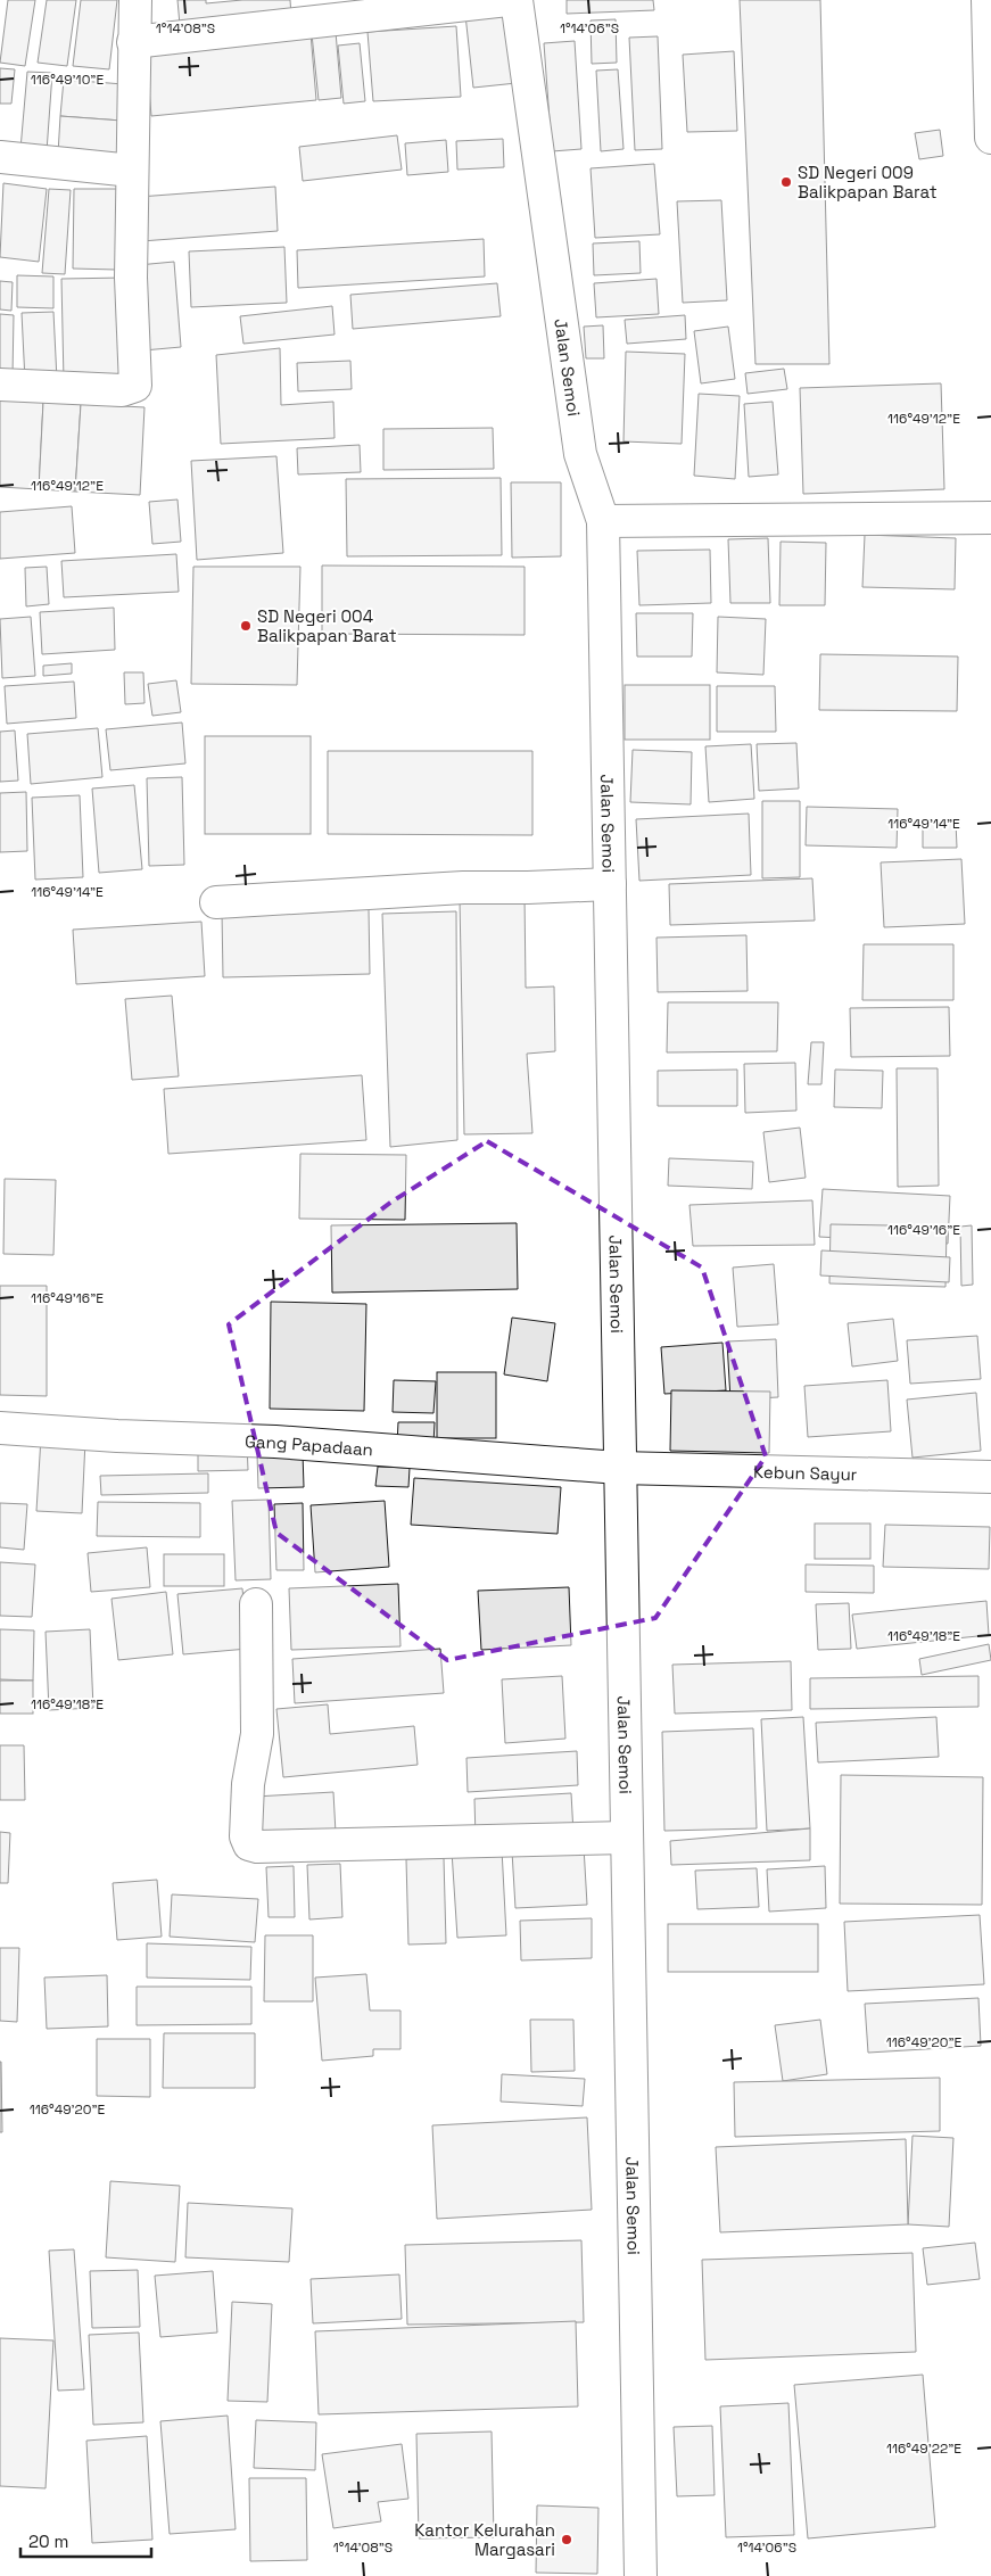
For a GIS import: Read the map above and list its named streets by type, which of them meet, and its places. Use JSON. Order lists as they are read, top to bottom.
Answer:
{
  "streets": {
    "street": ["Jalan Semoi", "Gang Papadaan", "Kebun Sayur"]
  },
  "crossings": [
    ["Jalan Semoi", "Gang Papadaan"],
    ["Jalan Semoi", "Kebun Sayur"],
    ["Gang Papadaan", "Kebun Sayur"]
  ],
  "places": ["SD Negeri 009 Balikpapan Barat", "SD Negeri 004 Balikpapan Barat", "Kantor Kelurahan Margasari"],
  "scale_bar": "20 m",
  "coordinates": [
    "1°14'08\"S",
    "1°14'06\"S",
    "116°49'10\"E",
    "116°49'12\"E",
    "116°49'14\"E",
    "116°49'16\"E",
    "116°49'18\"E",
    "116°49'20\"E",
    "116°49'22\"E"
  ]
}
